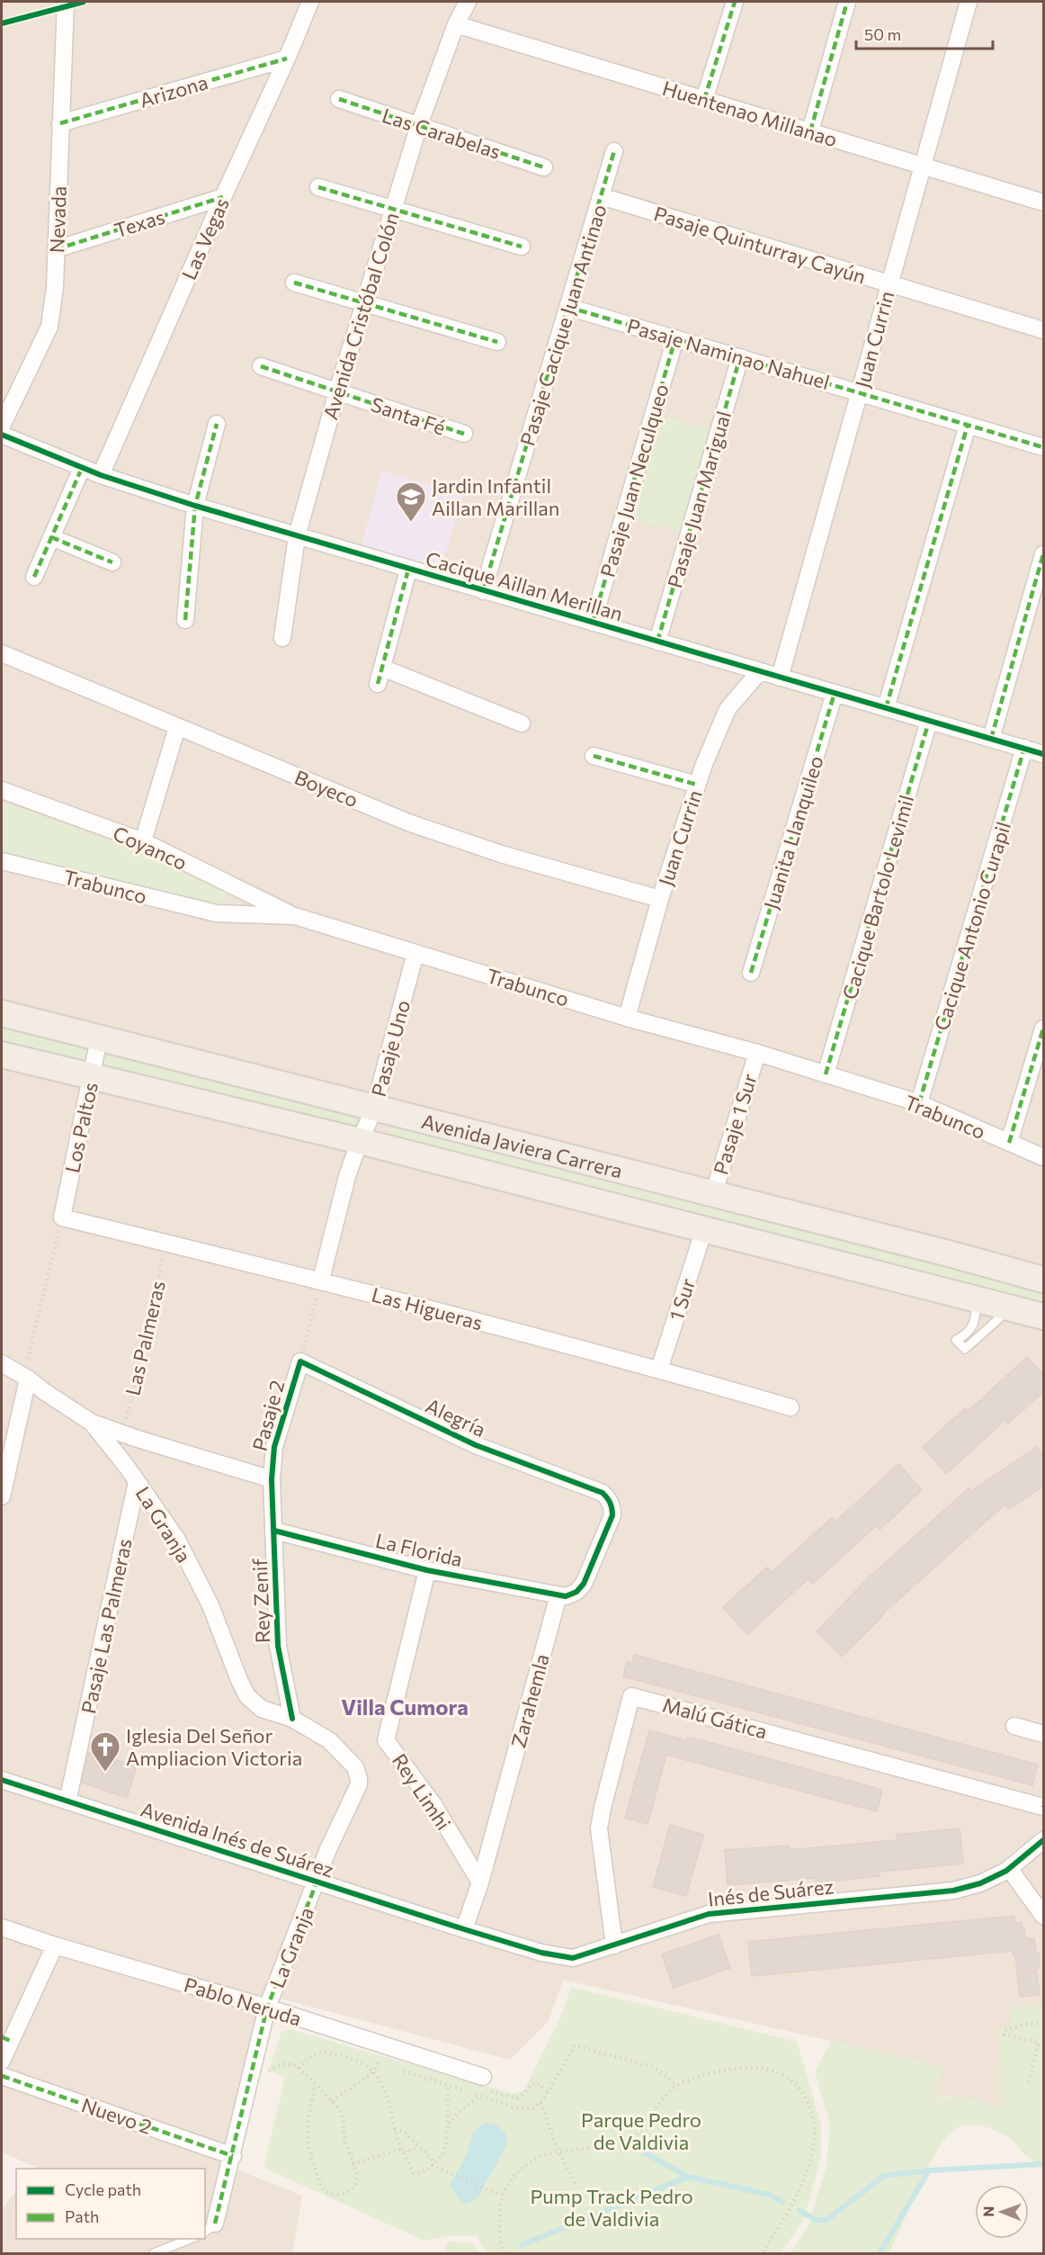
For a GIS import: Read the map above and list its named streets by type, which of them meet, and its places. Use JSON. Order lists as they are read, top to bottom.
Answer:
{
  "streets": {
    "main road": ["Avenida Javiera Carrera"],
    "street": [
      "Arizona",
      "Huentenao Millanao",
      "Las Carabelas",
      "Nevada",
      "Texas",
      "Las Vegas",
      "Pasaje Quinturray Cayún",
      "Avenida Cristóbal Colón",
      "Pasaje Cacique Juan Antinao",
      "Juan Currin",
      "Pasaje Naminao Nahuel",
      "Santa Fé",
      "Pasaje Juan Neculqueo",
      "Pasaje Juan Marigual",
      "Cacique Aillan Merillan",
      "Boyeco",
      "Juanita Llanquileo",
      "Coyanco",
      "Trabunco",
      "Cacique Bartolo Levimil",
      "Cacique Antonio Curapil",
      "Pasaje Uno",
      "Pasaje 1 Sur",
      "Los Paltos",
      "1 Sur",
      "Las Higueras",
      "Pasaje 2",
      "Alegría",
      "La Granja",
      "La Florida",
      "Rey Zenif",
      "Pasaje Las Palmeras",
      "Zarahemla",
      "Malú Gática",
      "Rey Limhi",
      "Avenida Inés de Suárez",
      "Inés de Suárez",
      "Pablo Neruda",
      "Nuevo 2"
    ],
    "path": ["Las Palmeras"]
  },
  "crossings": [
    ["Arizona", "Nevada"],
    ["Arizona", "Las Vegas"],
    ["Huentenao Millanao", "Avenida Cristóbal Colón"],
    ["Huentenao Millanao", "Juan Currin"],
    ["Las Carabelas", "Avenida Cristóbal Colón"],
    ["Nevada", "Texas"],
    ["Texas", "Las Vegas"],
    ["Las Vegas", "Cacique Aillan Merillan"],
    ["Pasaje Quinturray Cayún", "Pasaje Cacique Juan Antinao"],
    ["Pasaje Quinturray Cayún", "Juan Currin"],
    ["Avenida Cristóbal Colón", "Santa Fé"],
    ["Avenida Cristóbal Colón", "Cacique Aillan Merillan"],
    ["Pasaje Cacique Juan Antinao", "Pasaje Naminao Nahuel"],
    ["Pasaje Cacique Juan Antinao", "Cacique Aillan Merillan"],
    ["Juan Currin", "Pasaje Naminao Nahuel"],
    ["Juan Currin", "Cacique Aillan Merillan"],
    ["Juan Currin", "Boyeco"],
    ["Juan Currin", "Trabunco"],
    ["Pasaje Naminao Nahuel", "Pasaje Juan Neculqueo"],
    ["Pasaje Naminao Nahuel", "Pasaje Juan Marigual"],
    ["Pasaje Juan Neculqueo", "Cacique Aillan Merillan"],
    ["Pasaje Juan Marigual", "Cacique Aillan Merillan"],
    ["Cacique Aillan Merillan", "Juanita Llanquileo"],
    ["Cacique Aillan Merillan", "Cacique Bartolo Levimil"],
    ["Cacique Aillan Merillan", "Cacique Antonio Curapil"],
    ["Coyanco", "Trabunco"],
    ["Trabunco", "Cacique Bartolo Levimil"],
    ["Trabunco", "Cacique Antonio Curapil"],
    ["Trabunco", "Pasaje Uno"],
    ["Trabunco", "Pasaje 1 Sur"],
    ["Pasaje Uno", "Avenida Javiera Carrera"],
    ["Pasaje 1 Sur", "Avenida Javiera Carrera"],
    ["Los Paltos", "Avenida Javiera Carrera"],
    ["Los Paltos", "Las Higueras"],
    ["Avenida Javiera Carrera", "1 Sur"],
    ["1 Sur", "Las Higueras"],
    ["Las Higueras", "Las Palmeras"],
    ["Pasaje 2", "Alegría"],
    ["Pasaje 2", "Rey Zenif"],
    ["Alegría", "La Florida"],
    ["Alegría", "Zarahemla"],
    ["La Granja", "Rey Zenif"],
    ["La Granja", "Pasaje Las Palmeras"],
    ["La Granja", "Avenida Inés de Suárez"],
    ["La Granja", "Pablo Neruda"],
    ["La Granja", "Nuevo 2"],
    ["La Florida", "Rey Zenif"],
    ["La Florida", "Zarahemla"],
    ["La Florida", "Rey Limhi"],
    ["Pasaje Las Palmeras", "Avenida Inés de Suárez"],
    ["Zarahemla", "Rey Limhi"],
    ["Zarahemla", "Avenida Inés de Suárez"],
    ["Zarahemla", "Inés de Suárez"],
    ["Malú Gática", "Inés de Suárez"],
    ["Avenida Inés de Suárez", "Inés de Suárez"]
  ],
  "districts": ["Villa Cumora"],
  "parks": ["Parque Pedro de Valdivia", "Pump Track Pedro de Valdivia"],
  "places": {
    "school or university": ["Jardin Infantil Aillan Marillan"],
    "church": ["Iglesia Del Señor Ampliacion Victoria"]
  },
  "legend": ["Cycle path", "Path"],
  "scale_bar": "50 m",
  "north": "left"
}
